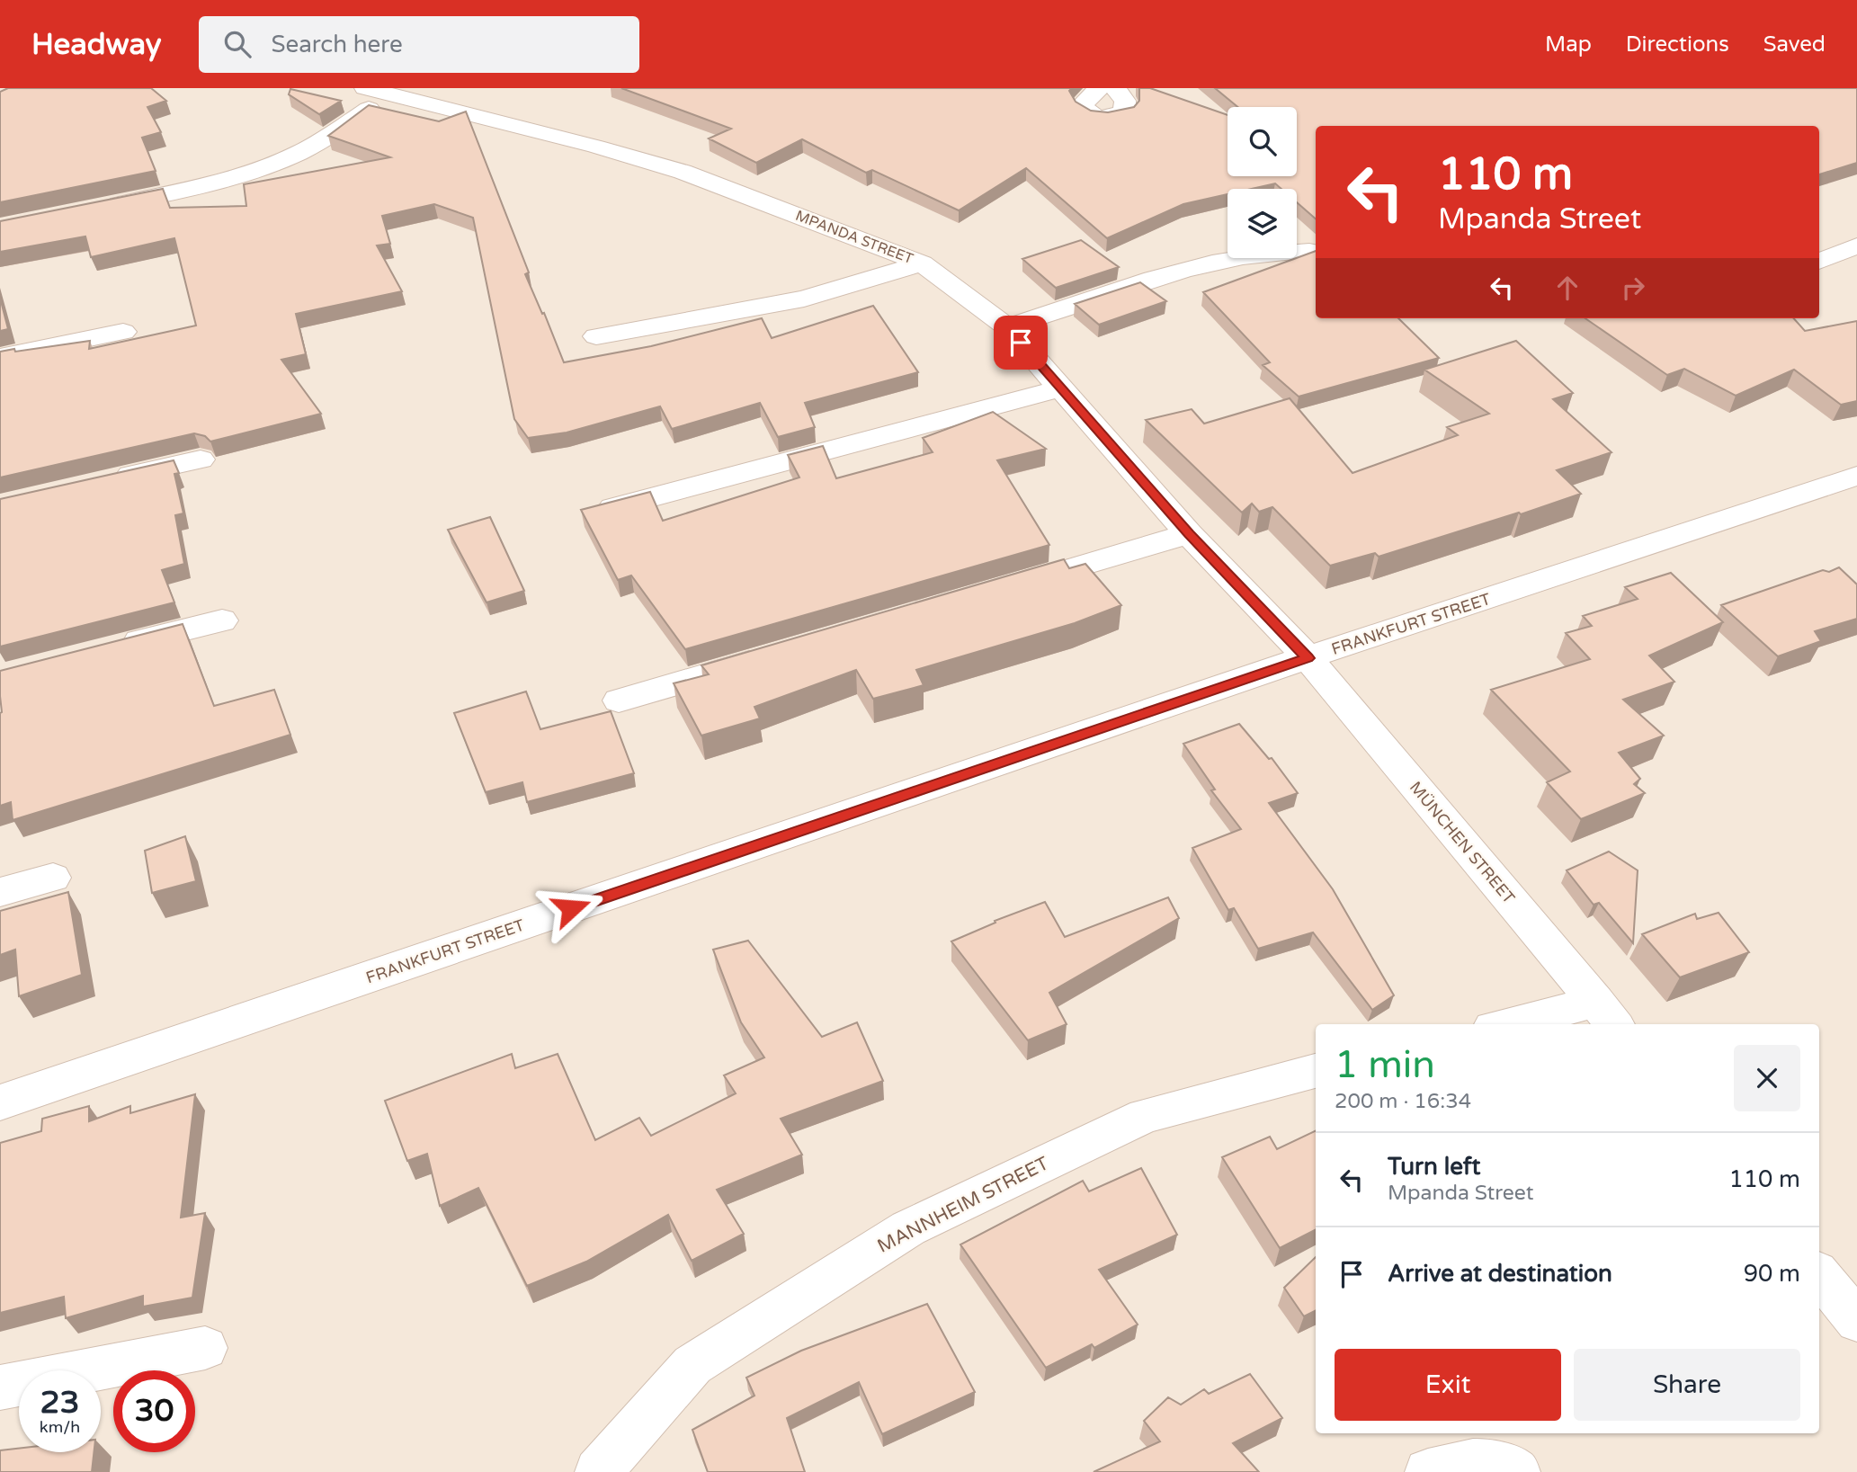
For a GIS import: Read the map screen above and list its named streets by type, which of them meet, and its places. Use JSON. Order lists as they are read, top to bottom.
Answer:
{
  "streets": {
    "street": [
      "MPANDA STREET",
      "FRANKFURT STREET",
      "MÜNCHEN STREET",
      "MANNHEIM STREET"
    ]
  },
  "crossings": [
    ["MPANDA STREET", "FRANKFURT STREET"],
    ["MPANDA STREET", "MÜNCHEN STREET"],
    ["FRANKFURT STREET", "MÜNCHEN STREET"]
  ],
  "page": {
    "header": "Headway",
    "search": "Search here",
    "nav": ["Map", "Directions", "Saved"],
    "turn": ["110 m", "Mpanda Street"],
    "heading": ["1 min", "200 m · 16:34"],
    "list": [
      {
        "name": "Turn left",
        "note": "Mpanda Street",
        "value": "110 m"
      },
      {
        "name": "Arrive at destination",
        "value": "90 m"
      }
    ],
    "buttons": ["Exit", "Share"],
    "speed": "23 km/h",
    "limit": "30"
  }
}
